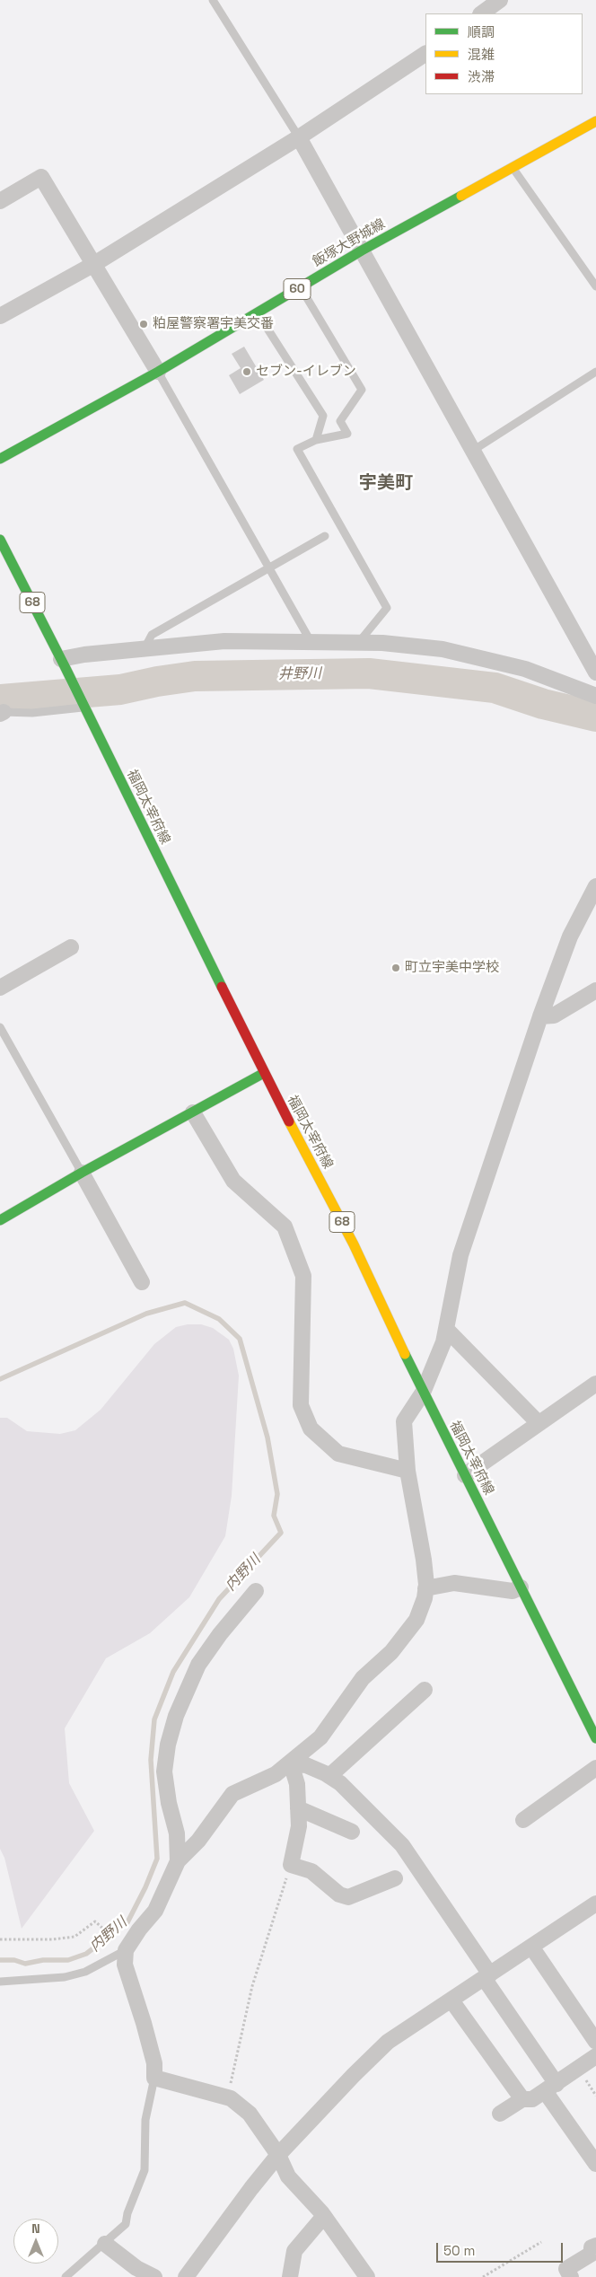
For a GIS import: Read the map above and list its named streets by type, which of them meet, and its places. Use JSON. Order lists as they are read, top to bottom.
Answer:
{
  "streets": {
    "main road": [
      "飯塚大野城線",
      "60",
      "68",
      "福岡太宰府線"
    ]
  },
  "districts": ["宇美町"],
  "water": ["井野川", "内野川"],
  "places": ["粕屋警察署宇美交番", "セブン-イレブン", "町立宇美中学校"],
  "legend": ["順調", "混雑", "渋滞"],
  "scale_bar": "50 m",
  "north": "top"
}
